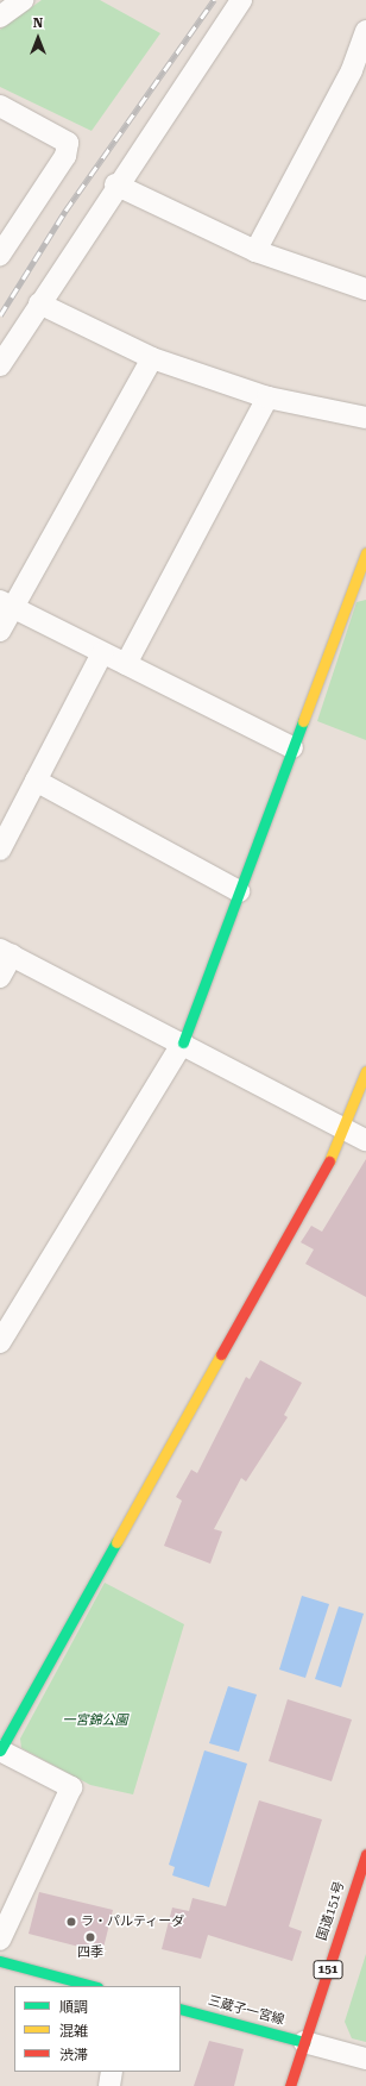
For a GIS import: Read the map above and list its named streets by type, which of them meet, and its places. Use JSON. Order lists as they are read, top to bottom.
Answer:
{
  "streets": {
    "main road": ["国道151号", "151", "三蔵子一宮線"]
  },
  "crossings": [
    ["国道151号", "三蔵子一宮線"]
  ],
  "parks": ["一宮錦公園"],
  "places": ["ラ・パルティーダ", "四季"],
  "legend": ["順調", "混雑", "渋滞"],
  "north": "top"
}
